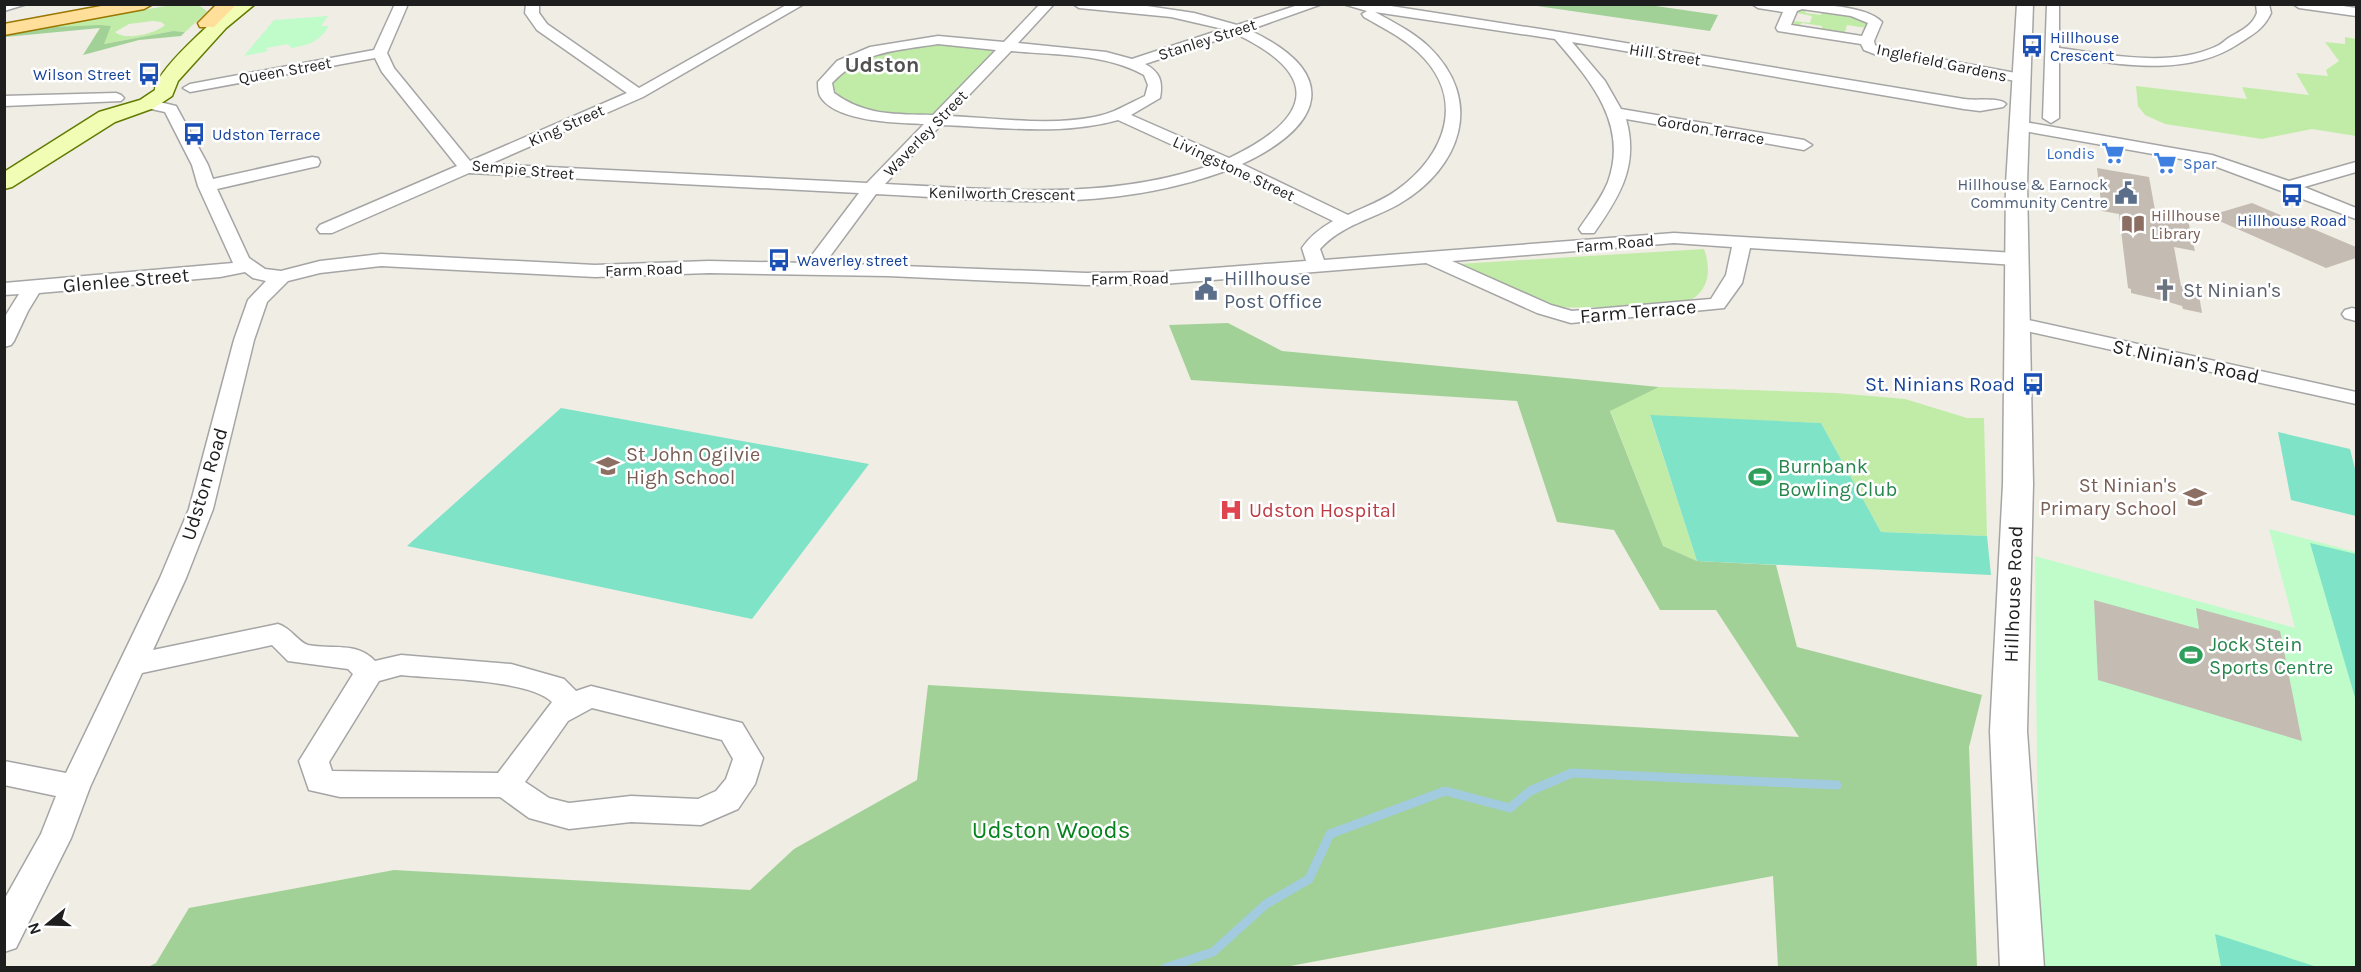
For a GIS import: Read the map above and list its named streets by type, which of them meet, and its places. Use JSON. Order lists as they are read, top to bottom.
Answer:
{
  "streets": {
    "street": [
      "Stanley Street",
      "Hill Street",
      "Inglefield Gardens",
      "Queen Street",
      "King Street",
      "Gordon Terrace",
      "Waverley Street",
      "Livingstone Street",
      "Sempie Street",
      "Kenilworth Crescent",
      "Farm Road",
      "Glenlee Street",
      "Farm Terrace",
      "St Ninian's Road",
      "Udston Road",
      "Hillhouse Road"
    ]
  },
  "crossings": [
    ["Stanley Street", "Kenilworth Crescent"],
    ["Hill Street", "Hillhouse Road"],
    ["Inglefield Gardens", "Hillhouse Road"],
    ["Queen Street", "Sempie Street"],
    ["King Street", "Sempie Street"],
    ["Waverley Street", "Sempie Street"],
    ["Waverley Street", "Kenilworth Crescent"],
    ["Waverley Street", "Farm Road"],
    ["Livingstone Street", "Kenilworth Crescent"],
    ["Sempie Street", "Kenilworth Crescent"],
    ["Farm Road", "Farm Terrace"],
    ["Farm Road", "Udston Road"],
    ["Farm Road", "Hillhouse Road"],
    ["St Ninian's Road", "Hillhouse Road"]
  ],
  "districts": ["Udston"],
  "parks": ["Udston Woods"],
  "places": {
    "bus stop": [
      "Hillhouse Crescent",
      "Wilson Street",
      "Udston Terrace",
      "Hillhouse Road",
      "Waverley street",
      "St. Ninians Road"
    ],
    "supermarket": ["Londis", "Spar"],
    "public building": ["Hillhouse & Earnock Community Centre", "Hillhouse Post Office"],
    "library": ["Hillhouse Library"],
    "church": ["St Ninian's"],
    "school or university": ["St John Ogilvie High School", "St Ninian's Primary School"],
    "sports": ["Burnbank Bowling Club", "Jock Stein Sports Centre"],
    "hospital": ["Udston Hospital"]
  },
  "north": "left"
}
